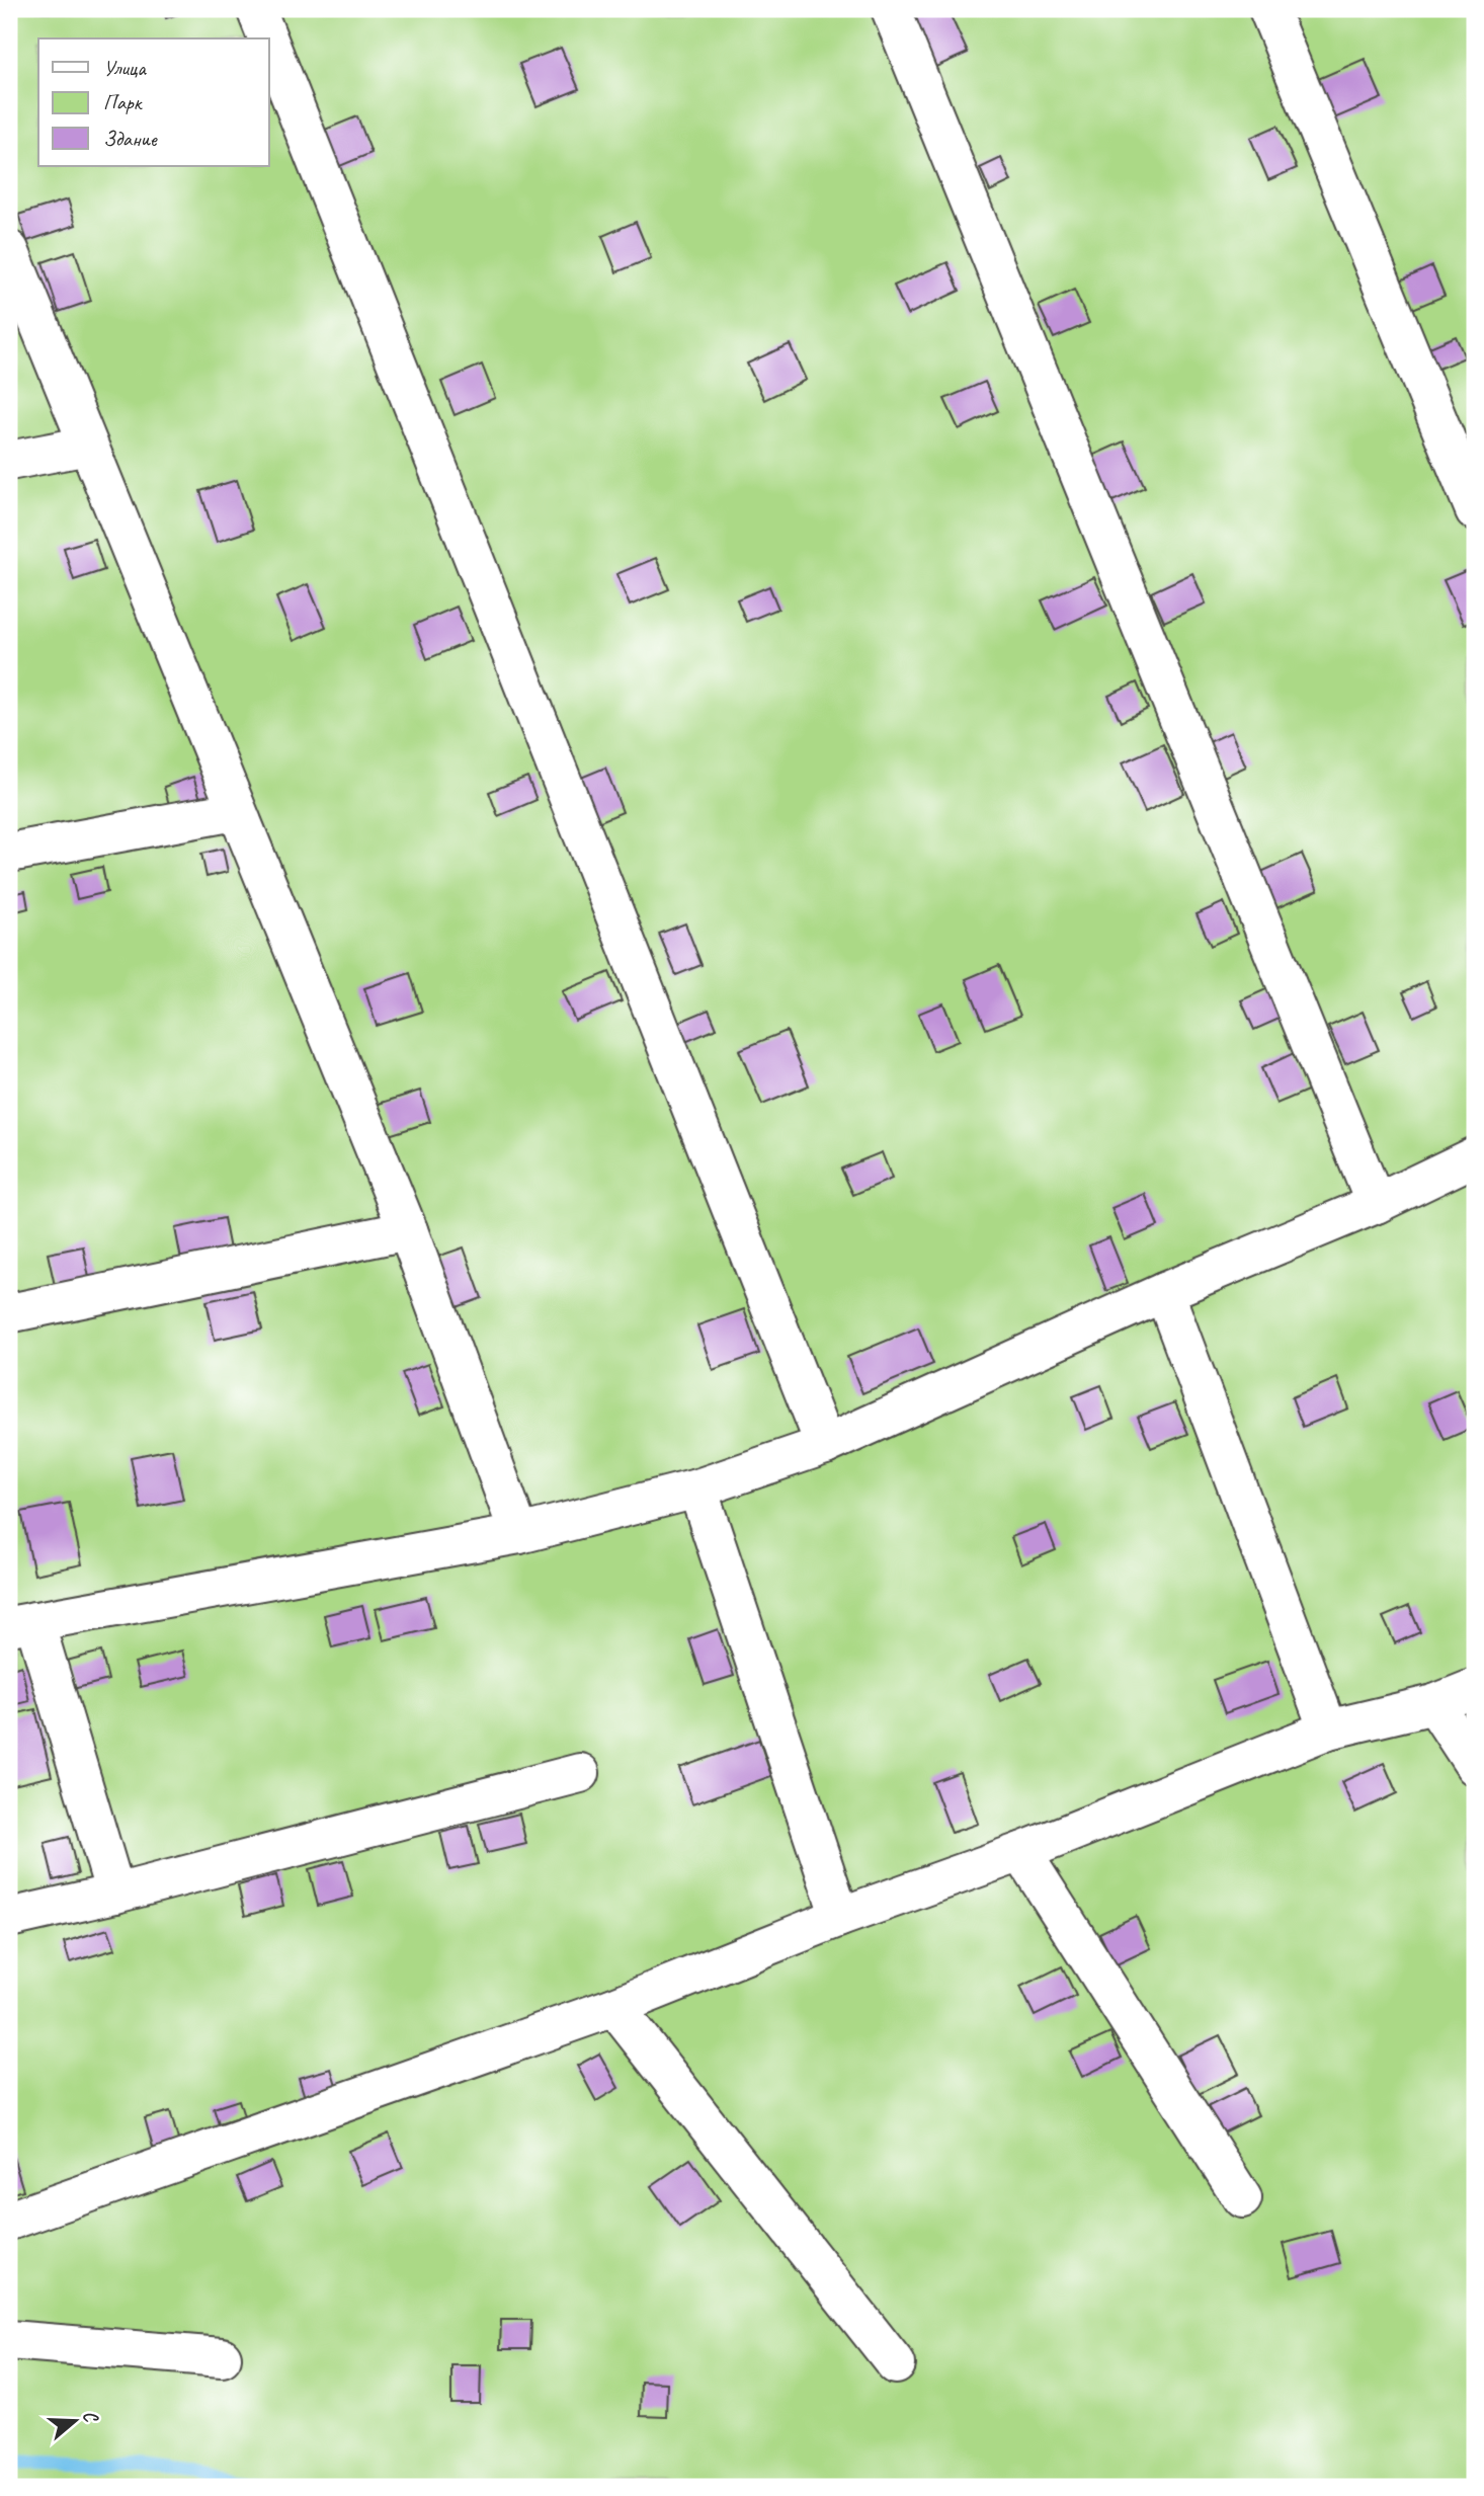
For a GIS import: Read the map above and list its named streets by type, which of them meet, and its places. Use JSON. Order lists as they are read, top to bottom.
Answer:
{
  "legend": ["Улица", "Парк", "Здание"],
  "north": "right"
}
